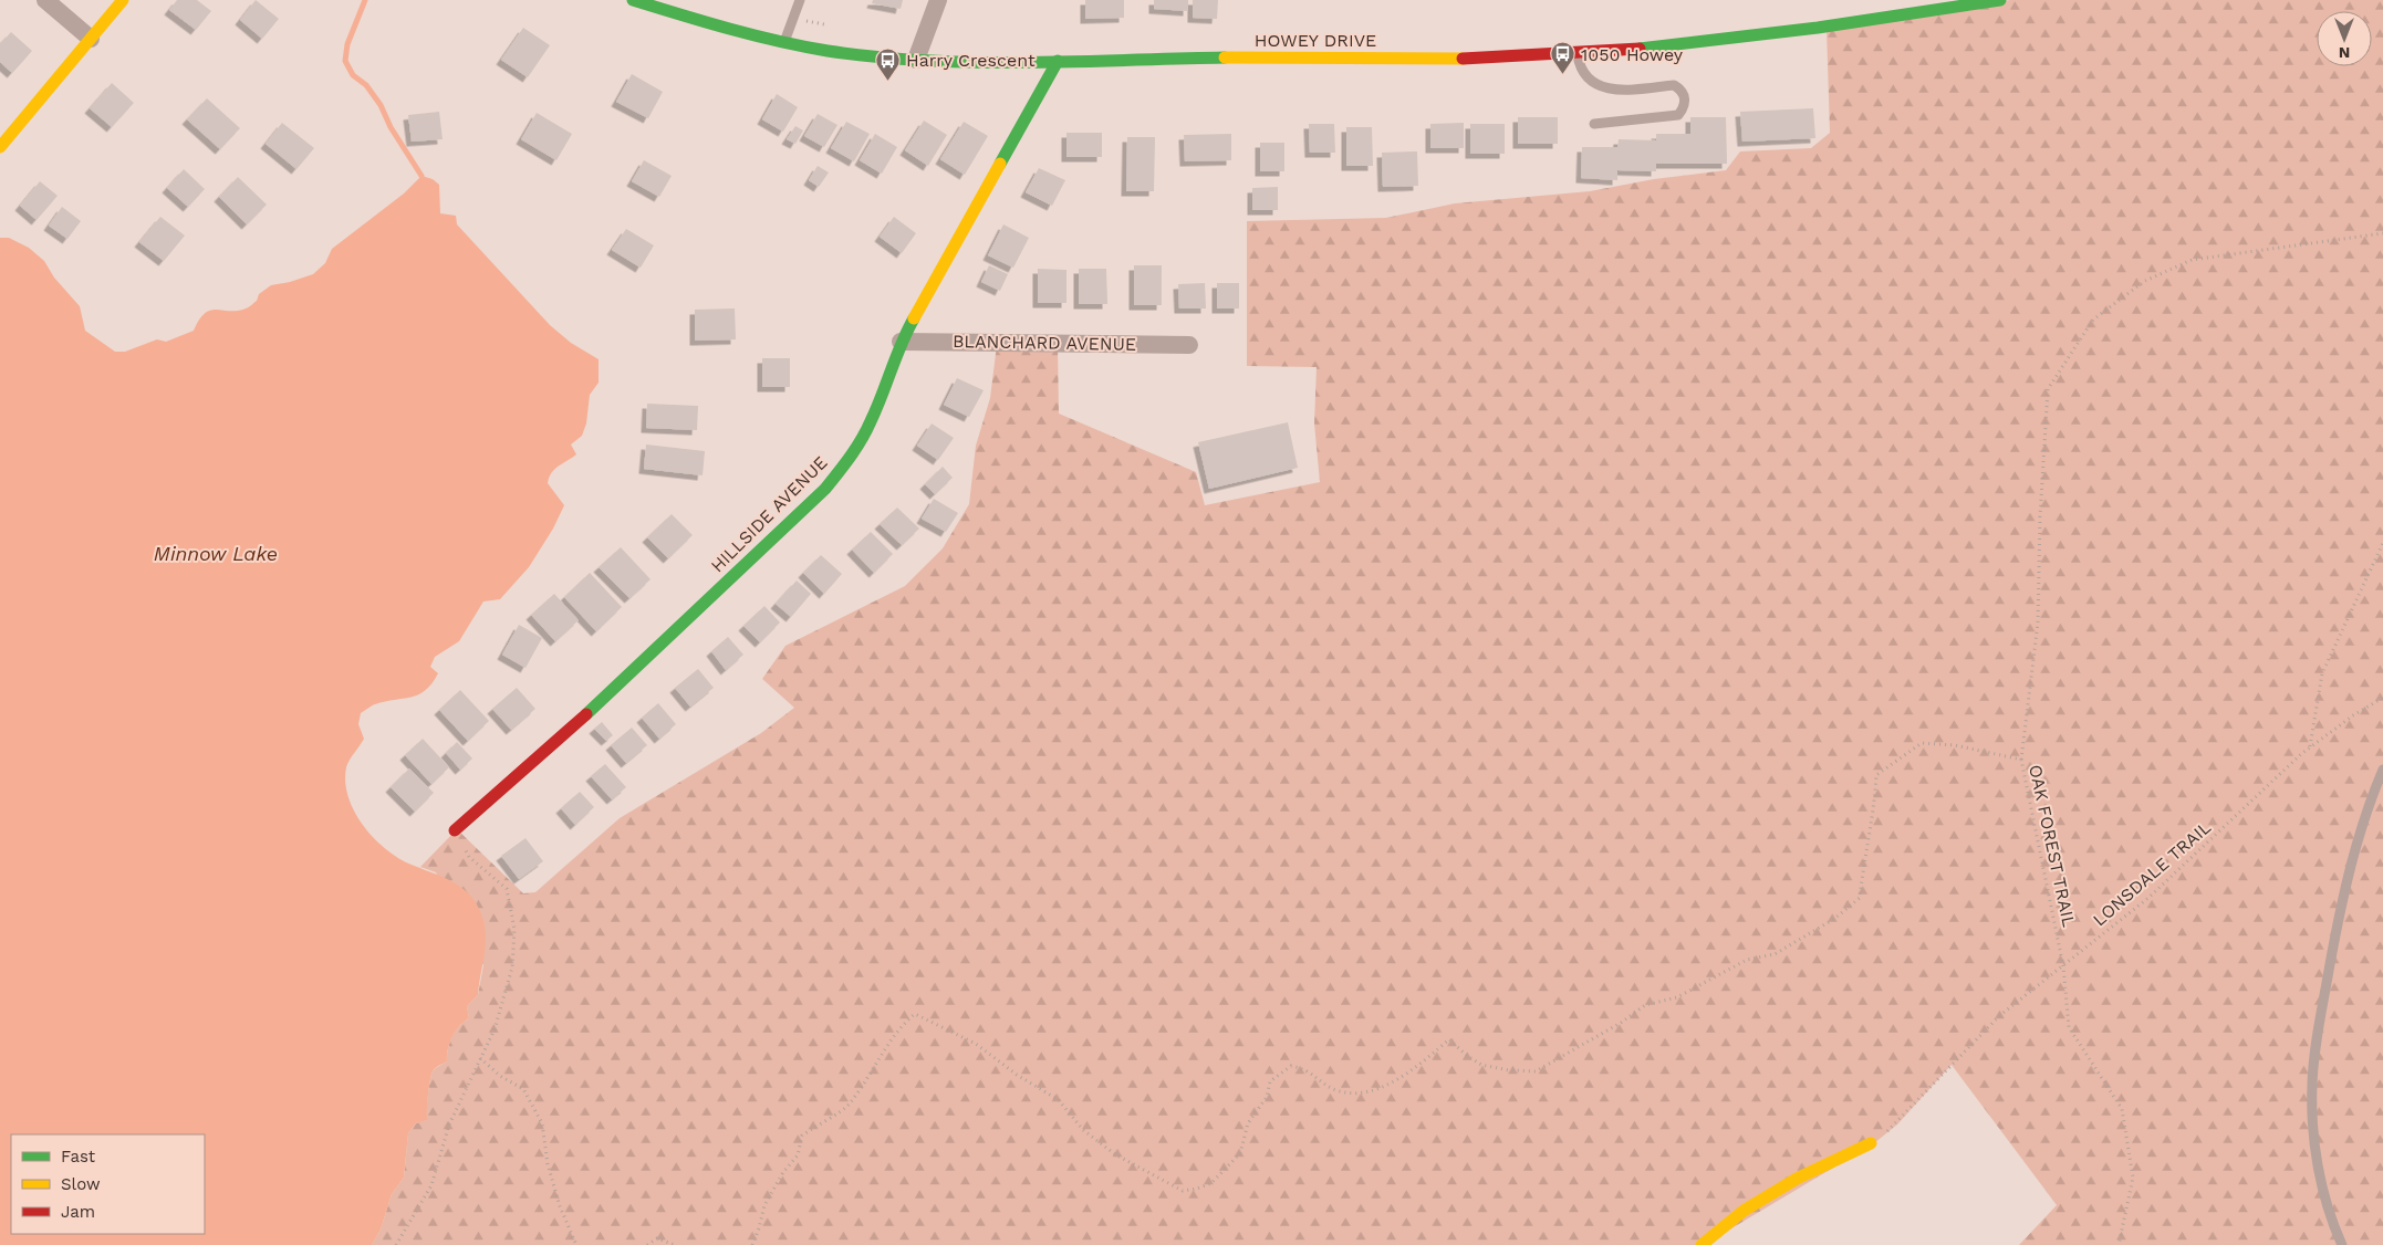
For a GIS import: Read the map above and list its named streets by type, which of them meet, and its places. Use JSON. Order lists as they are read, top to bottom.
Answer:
{
  "streets": {
    "street": ["HOWEY DRIVE", "BLANCHARD AVENUE", "HILLSIDE AVENUE"],
    "path": ["OAK FOREST TRAIL", "LONSDALE TRAIL"]
  },
  "crossings": [
    ["HOWEY DRIVE", "HILLSIDE AVENUE"],
    ["BLANCHARD AVENUE", "HILLSIDE AVENUE"],
    ["OAK FOREST TRAIL", "LONSDALE TRAIL"]
  ],
  "water": ["Minnow Lake"],
  "places": {
    "bus stop": ["1050 Howey", "Harry Crescent"]
  },
  "legend": ["Fast", "Slow", "Jam"],
  "north": "bottom"
}
